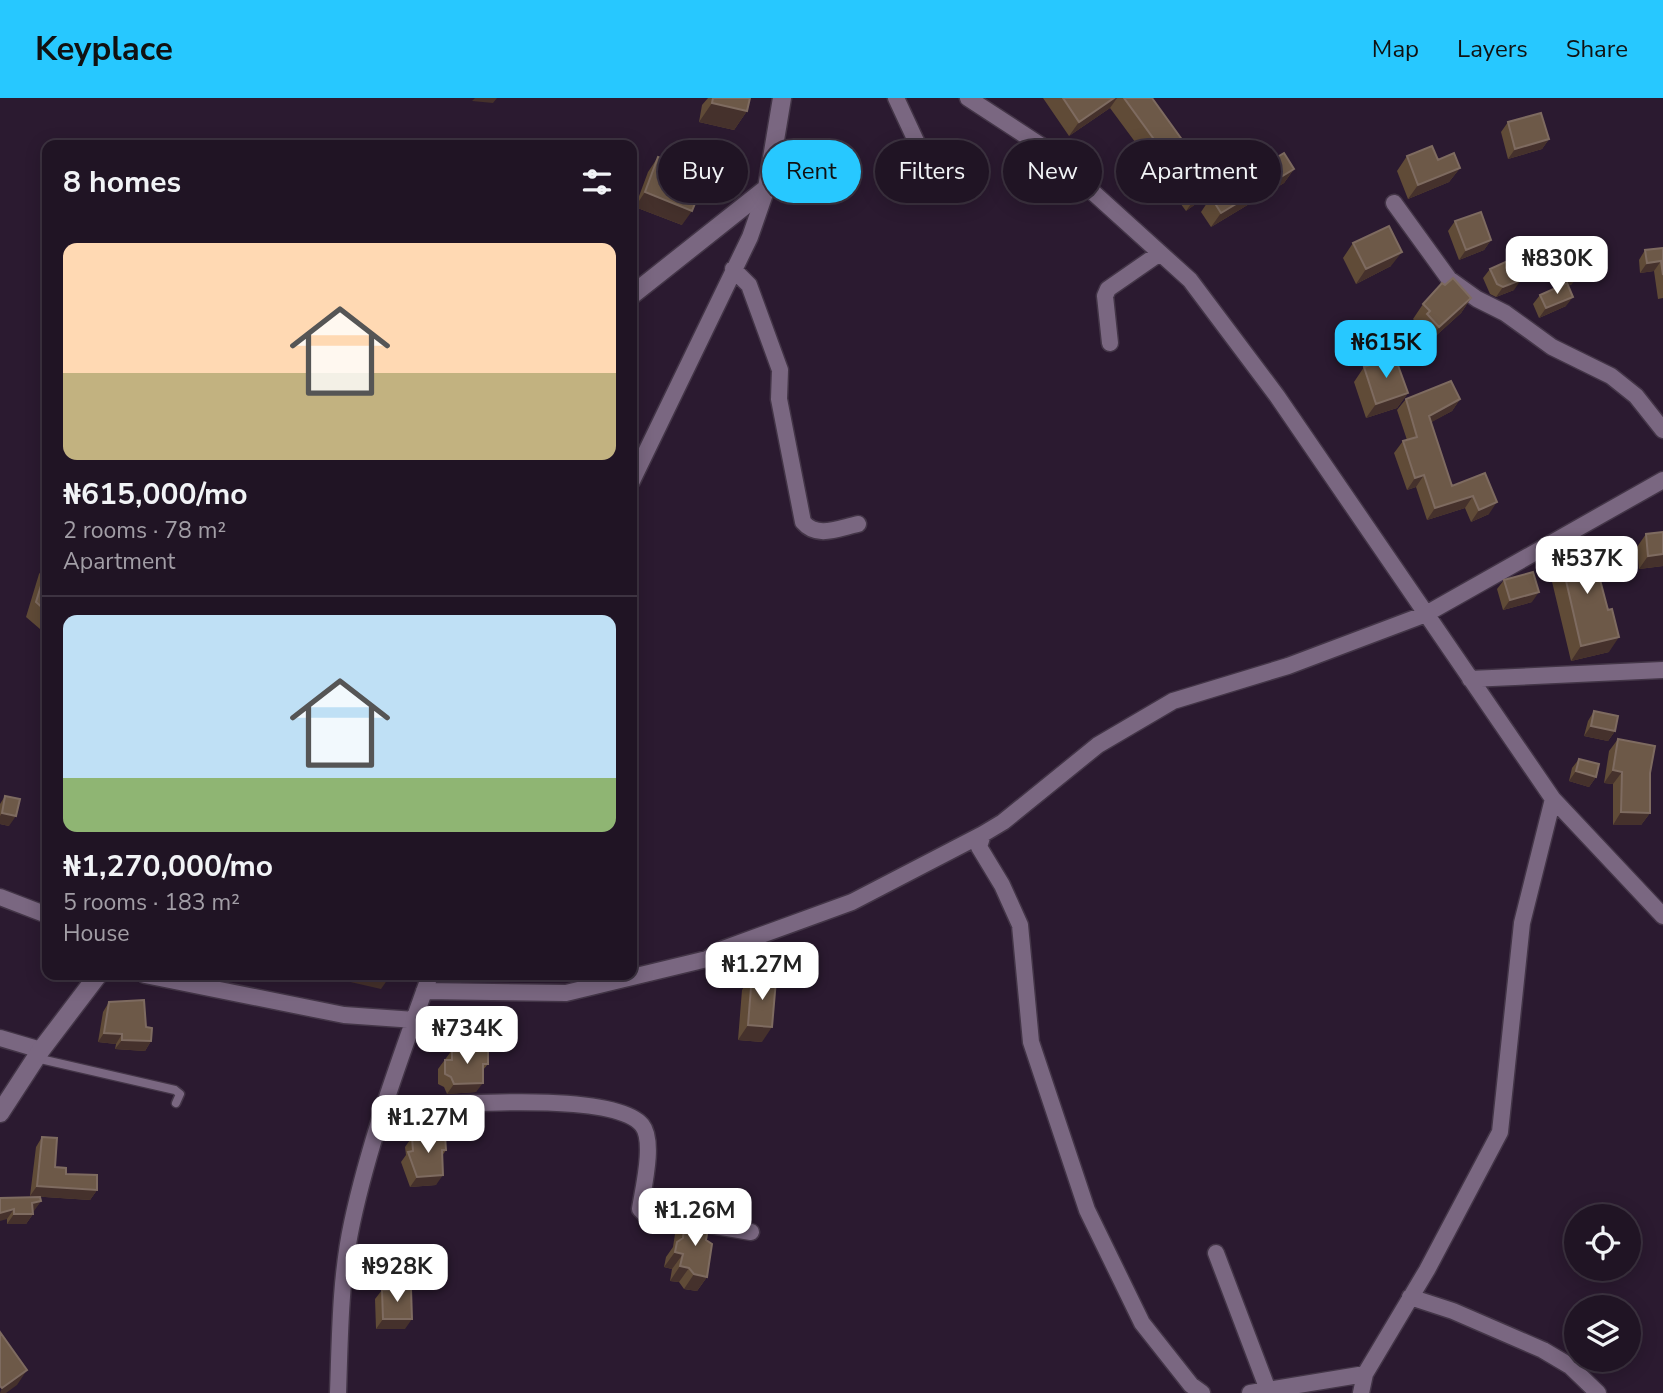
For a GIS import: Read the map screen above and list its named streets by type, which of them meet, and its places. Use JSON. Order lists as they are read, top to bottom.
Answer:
{
  "page": {
    "header": "Keyplace",
    "nav": ["Map", "Layers", "Share"],
    "chip": [
      "Buy",
      "Rent",
      "Filters",
      "New",
      "Apartment"
    ],
    "heading": "8 homes",
    "list": [
      {
        "name": "₦615,000/mo",
        "note": "2 rooms · 78 m² · Apartment"
      },
      {
        "name": "₦1,270,000/mo",
        "note": "5 rooms · 183 m² · House"
      }
    ],
    "price": [
      "₦830K",
      "₦615K",
      "₦537K",
      "₦1.27M",
      "₦734K",
      "₦1.27M",
      "₦1.26M",
      "₦928K"
    ]
  }
}
